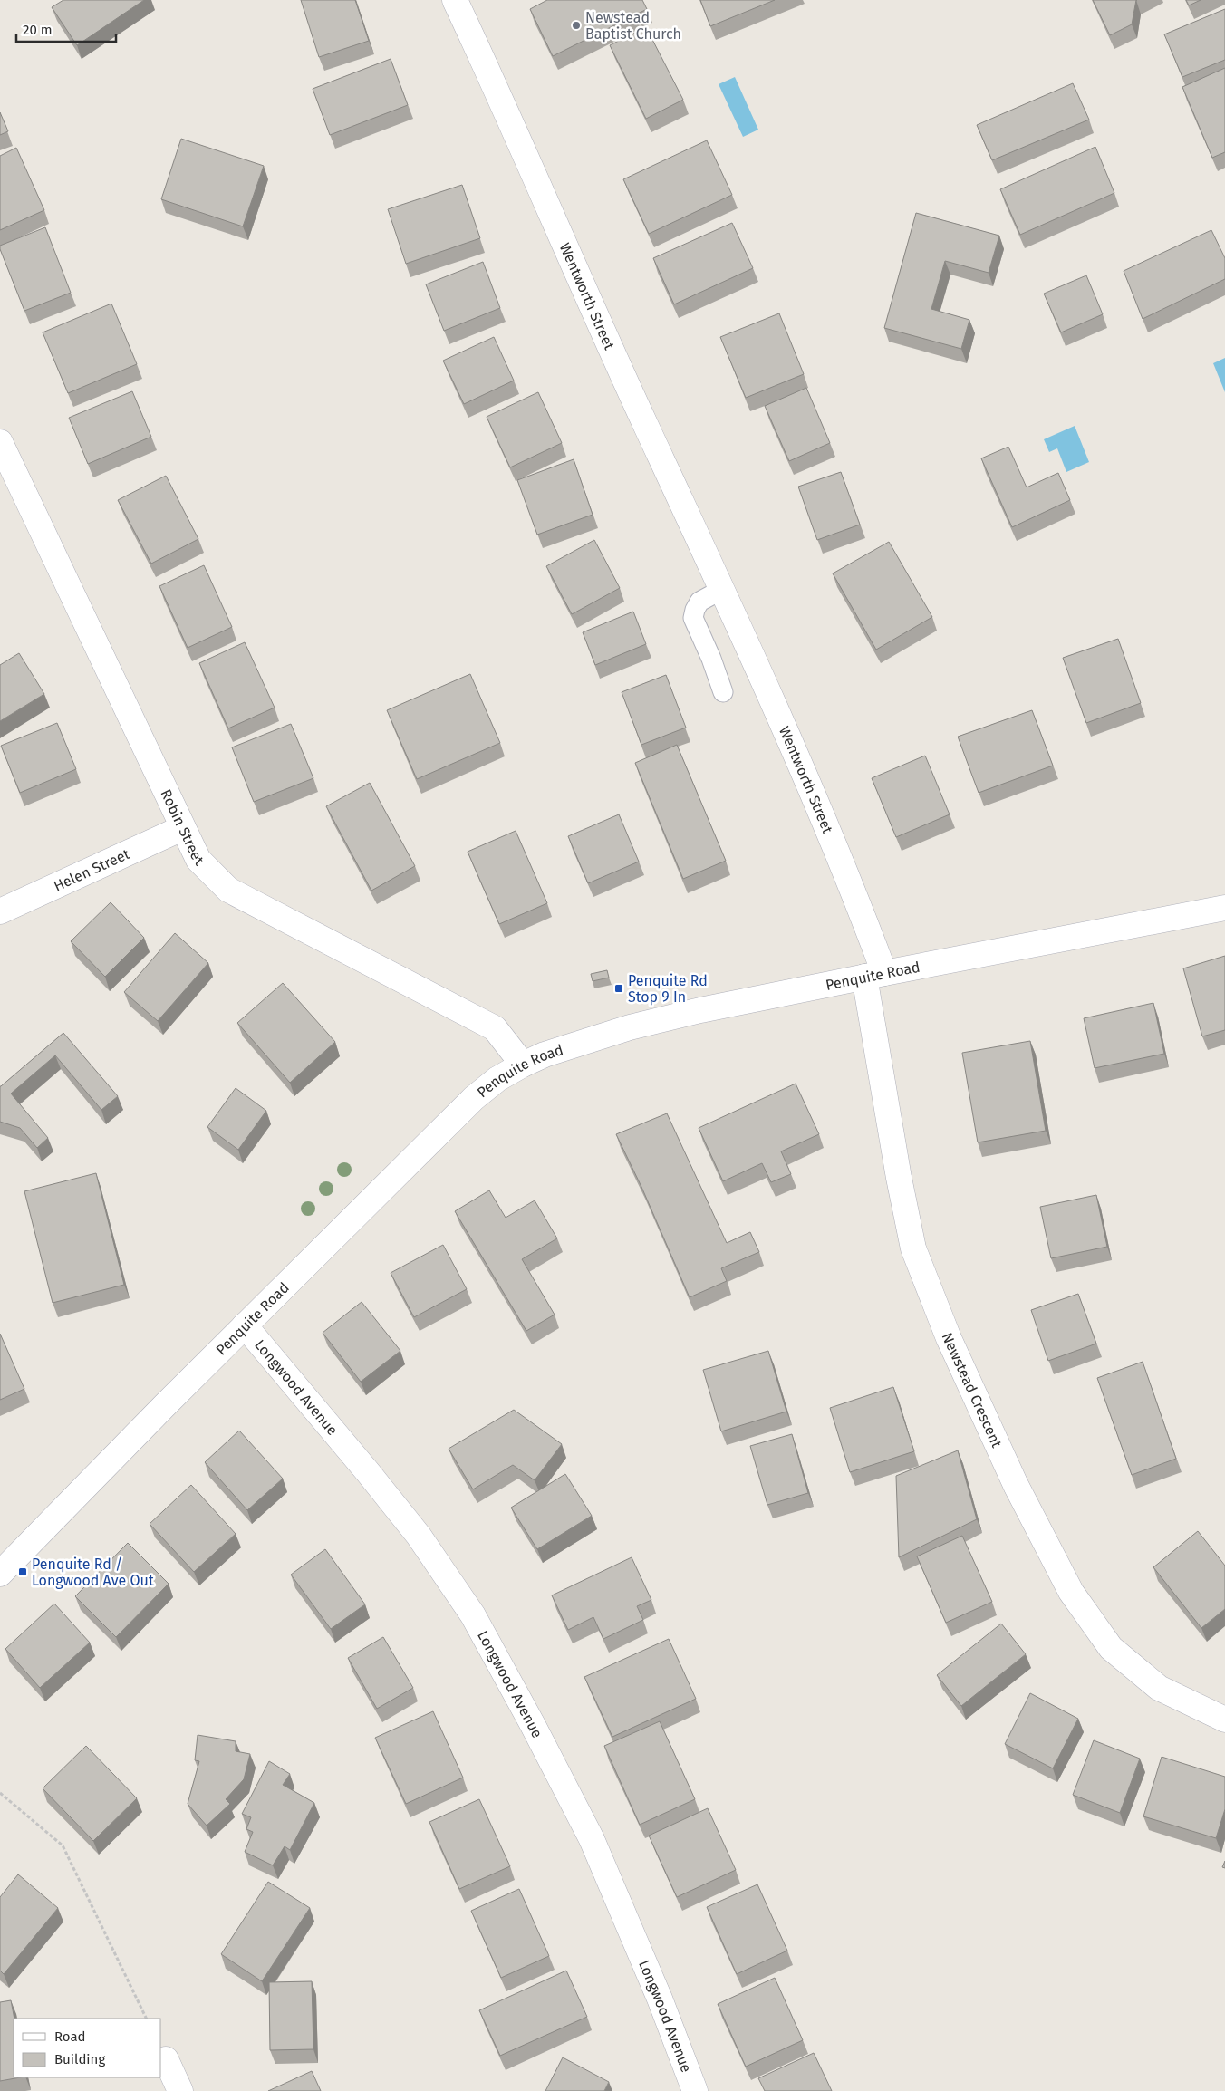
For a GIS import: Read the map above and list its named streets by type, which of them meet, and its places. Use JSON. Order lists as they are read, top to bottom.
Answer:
{
  "streets": {
    "street": [
      "Wentworth Street",
      "Robin Street",
      "Helen Street",
      "Penquite Road",
      "Longwood Avenue",
      "Newstead Crescent"
    ]
  },
  "crossings": [
    ["Wentworth Street", "Penquite Road"],
    ["Wentworth Street", "Newstead Crescent"],
    ["Robin Street", "Helen Street"],
    ["Robin Street", "Penquite Road"],
    ["Penquite Road", "Longwood Avenue"],
    ["Penquite Road", "Newstead Crescent"]
  ],
  "places": {
    "other": ["Newstead Baptist Church"],
    "transit": ["Penquite Rd Stop 9 In", "Penquite Rd / Longwood Ave Out"]
  },
  "legend": ["Road", "Building"],
  "scale_bar": "20 m"
}
